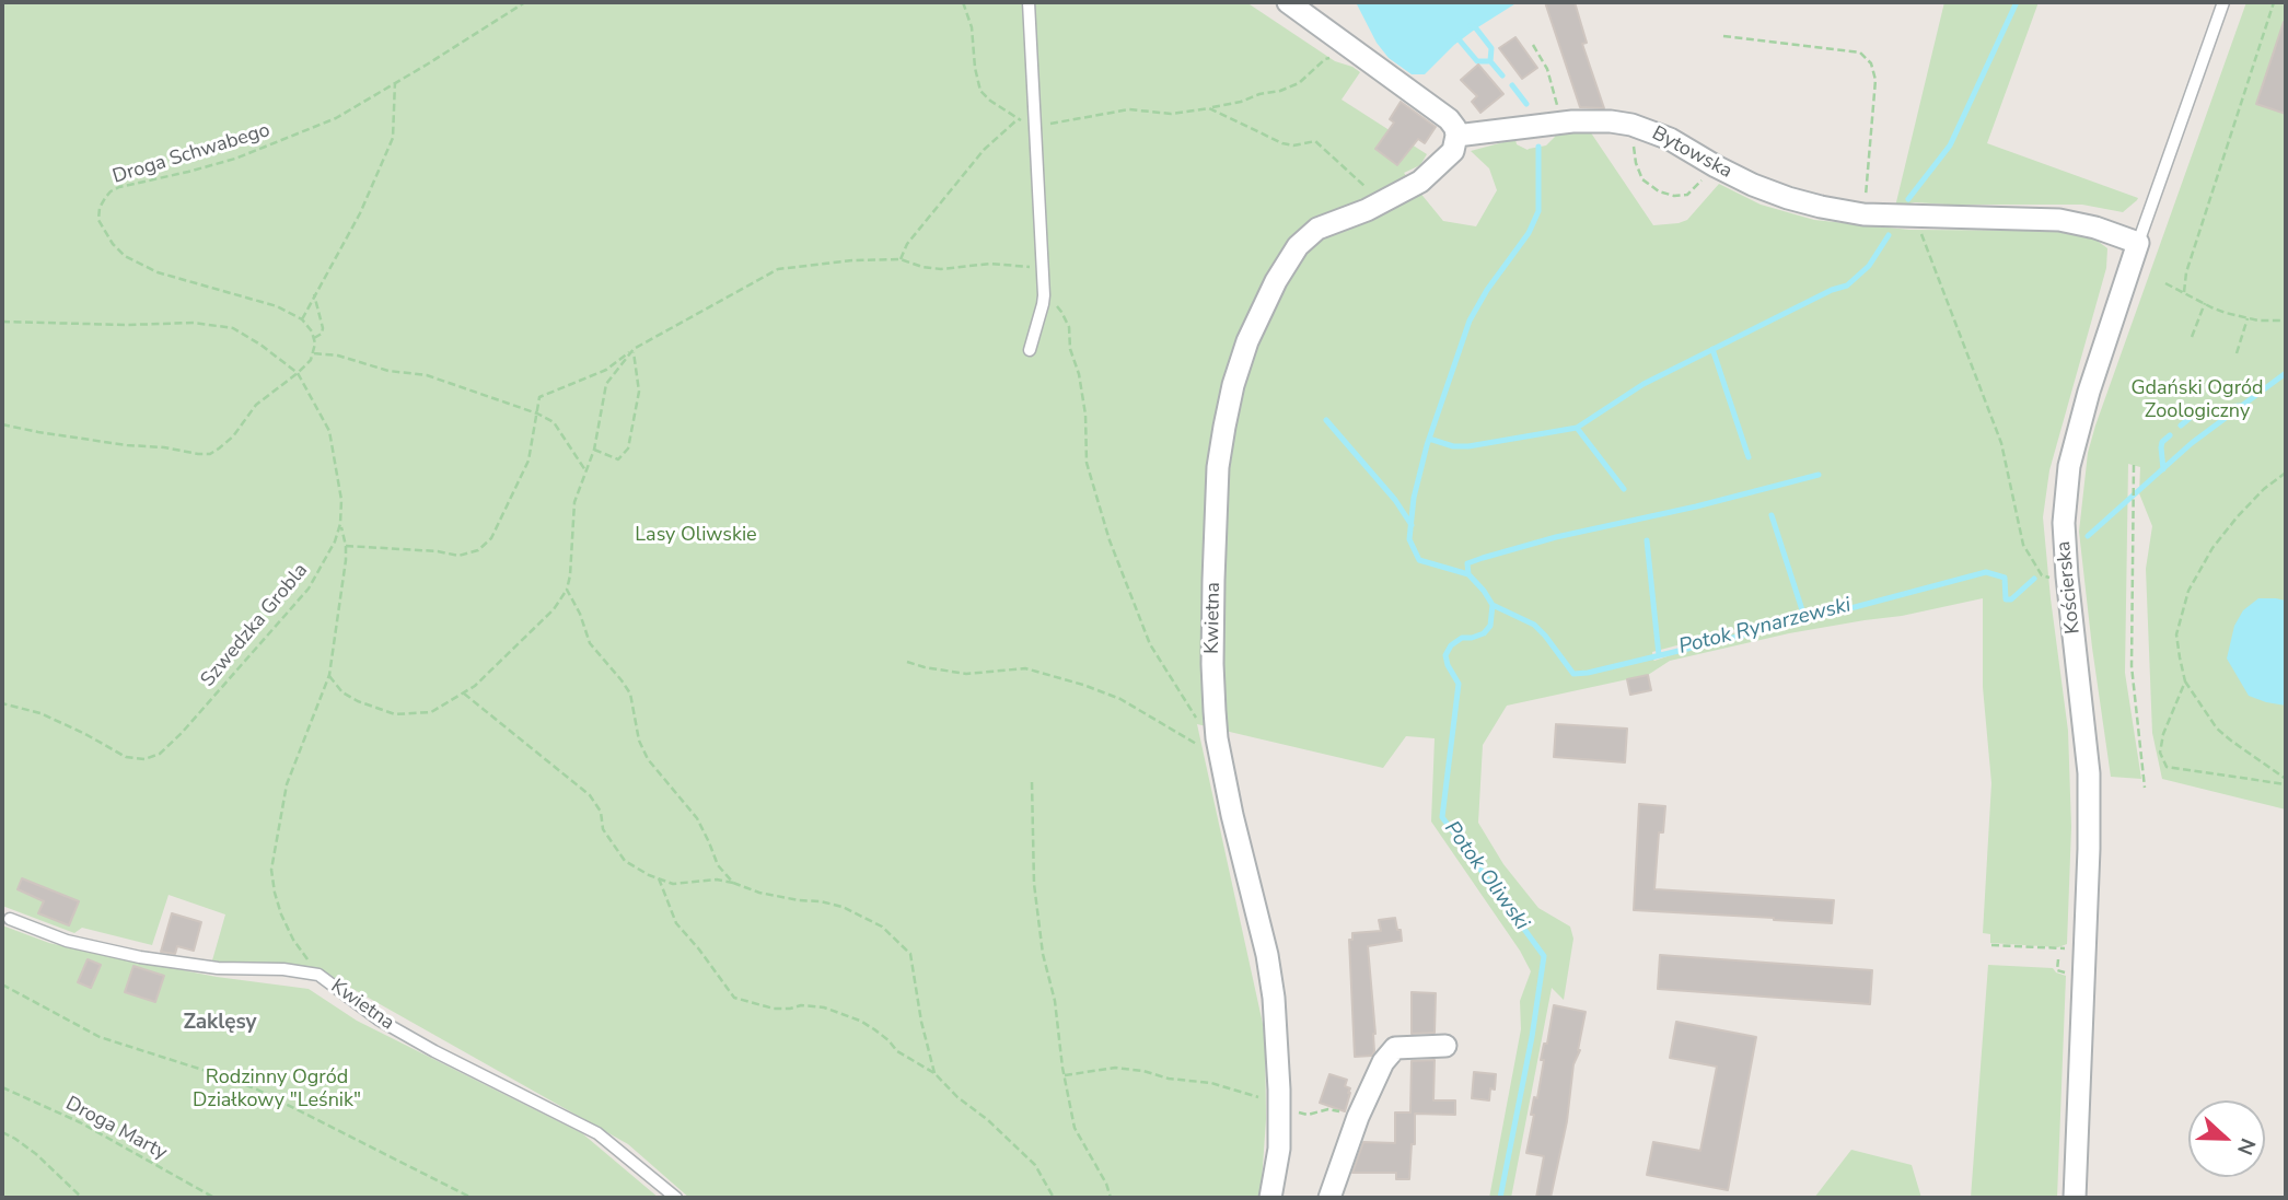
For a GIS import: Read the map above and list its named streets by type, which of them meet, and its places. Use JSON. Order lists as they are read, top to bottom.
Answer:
{
  "streets": {
    "street": ["Bytowska", "Kościerska", "Kwietna"],
    "path": ["Droga Schwabego", "Szwedzka Grobla", "Droga Marty"]
  },
  "crossings": [
    ["Bytowska", "Kościerska"],
    ["Bytowska", "Kwietna"]
  ],
  "districts": ["Zaklęsy"],
  "water": ["Potok Rynarzewski", "Potok Oliwski"],
  "parks": ["Gdański Ogród Zoologiczny", "Lasy Oliwskie", "Rodzinny Ogród Działkowy \"Leśnik\""],
  "north": "right"
}
